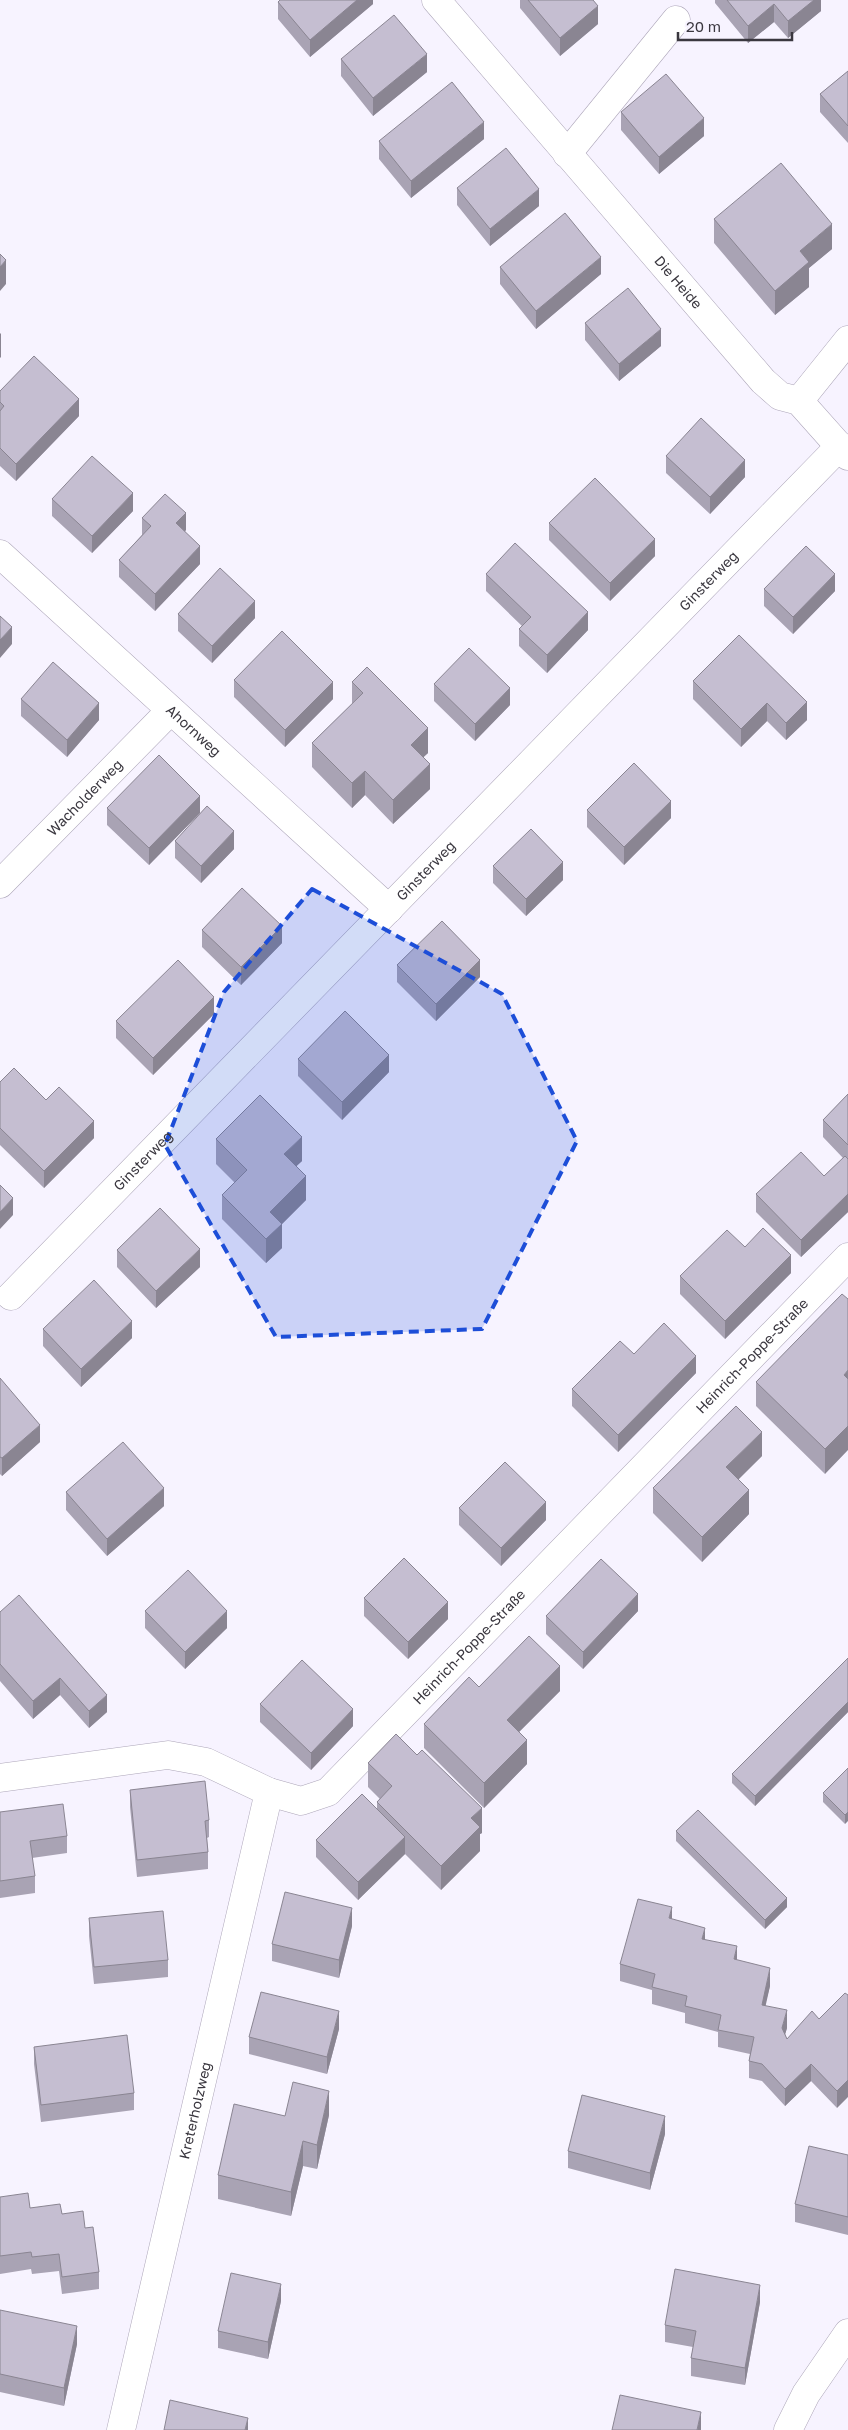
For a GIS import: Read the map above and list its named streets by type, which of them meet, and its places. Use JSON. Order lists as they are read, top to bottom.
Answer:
{
  "streets": {
    "street": [
      "Die Heide",
      "Ginsterweg",
      "Ahornweg",
      "Wacholderweg",
      "Heinrich-Poppe-Straße",
      "Kreterholzweg"
    ]
  },
  "crossings": [
    ["Die Heide", "Ginsterweg"],
    ["Ginsterweg", "Ahornweg"],
    ["Ahornweg", "Wacholderweg"],
    ["Heinrich-Poppe-Straße", "Kreterholzweg"]
  ],
  "scale_bar": "20 m"
}
